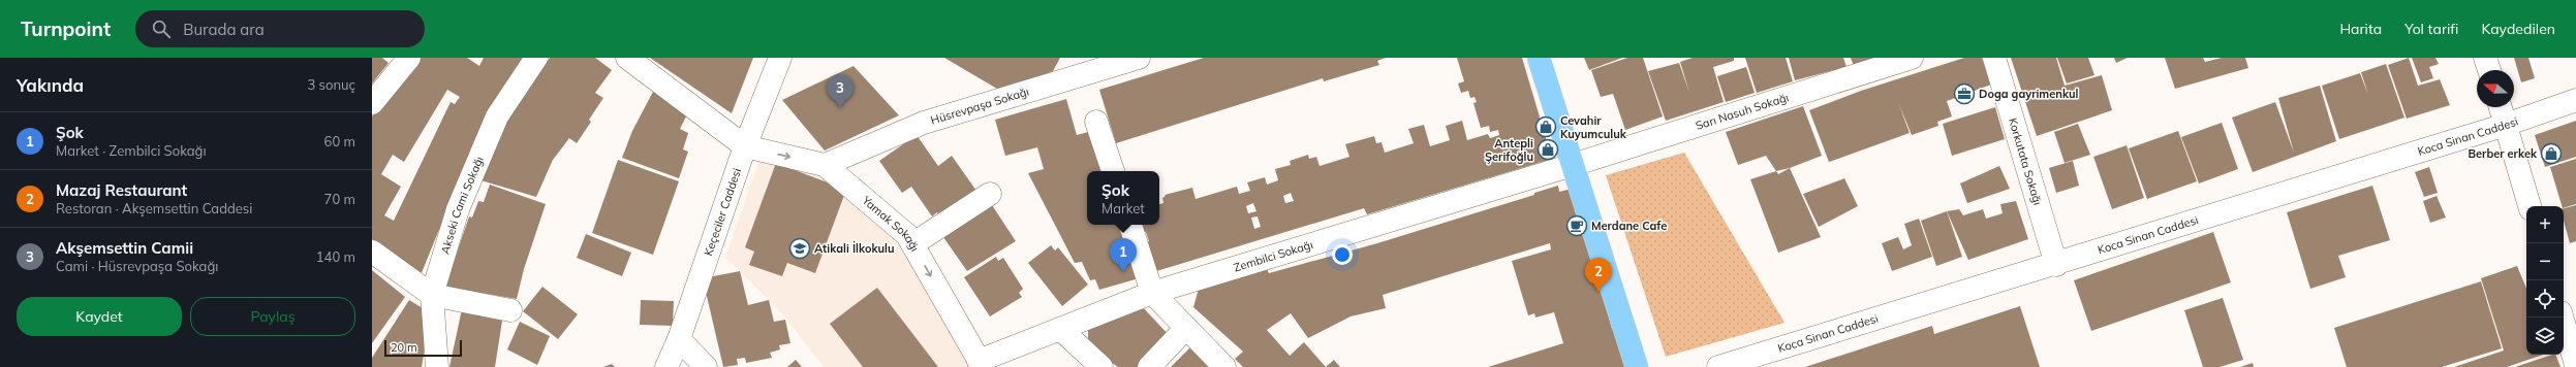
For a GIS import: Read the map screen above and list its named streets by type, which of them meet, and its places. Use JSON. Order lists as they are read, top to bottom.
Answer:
{
  "streets": {
    "street": [
      "Hüsrevpaşa Sokağı",
      "Sarı Nasuh Sokağı",
      "Koca Sinan Caddesi",
      "Korkutata Sokağı",
      "Akseki Cami Sokağı",
      "Keçeciler Caddesi",
      "Yamak Sokağı",
      "Zembilci Sokağı"
    ]
  },
  "crossings": [
    ["Hüsrevpaşa Sokağı", "Yamak Sokağı"],
    ["Sarı Nasuh Sokağı", "Zembilci Sokağı"],
    ["Koca Sinan Caddesi", "Korkutata Sokağı"],
    ["Keçeciler Caddesi", "Yamak Sokağı"],
    ["Yamak Sokağı", "Zembilci Sokağı"]
  ],
  "one_way": ["Yamak Sokağı"],
  "places": {
    "office": ["Doga gayrimenkul"],
    "shop": ["Cevahir Kuyumculuk", "Antepli Şerifoğlu", "Berber erkek"],
    "cafe": ["Merdane Cafe"],
    "school or university": ["Atikali İlkokulu"]
  },
  "scale_bar": "20 m",
  "north": "left",
  "page": {
    "header": "Turnpoint",
    "search": "Burada ara",
    "nav": ["Harita", "Yol tarifi", "Kaydedilen"],
    "heading": ["Yakında", "3 sonuç"],
    "pins": ["3", "1", "2"],
    "list": [
      {
        "mark": "1",
        "name": "Şok",
        "note": "Market · Zembilci Sokağı",
        "value": "60 m"
      },
      {
        "mark": "2",
        "name": "Mazaj Restaurant",
        "note": "Restoran · Akşemsettin Caddesi",
        "value": "70 m"
      },
      {
        "mark": "3",
        "name": "Akşemsettin Camii",
        "note": "Cami · Hüsrevpaşa Sokağı",
        "value": "140 m"
      }
    ],
    "popup": ["Şok", "Market"],
    "map_buttons": ["+", "−"],
    "buttons": ["Kaydet", "Paylaş"],
    "scale": "20 m"
  }
}
